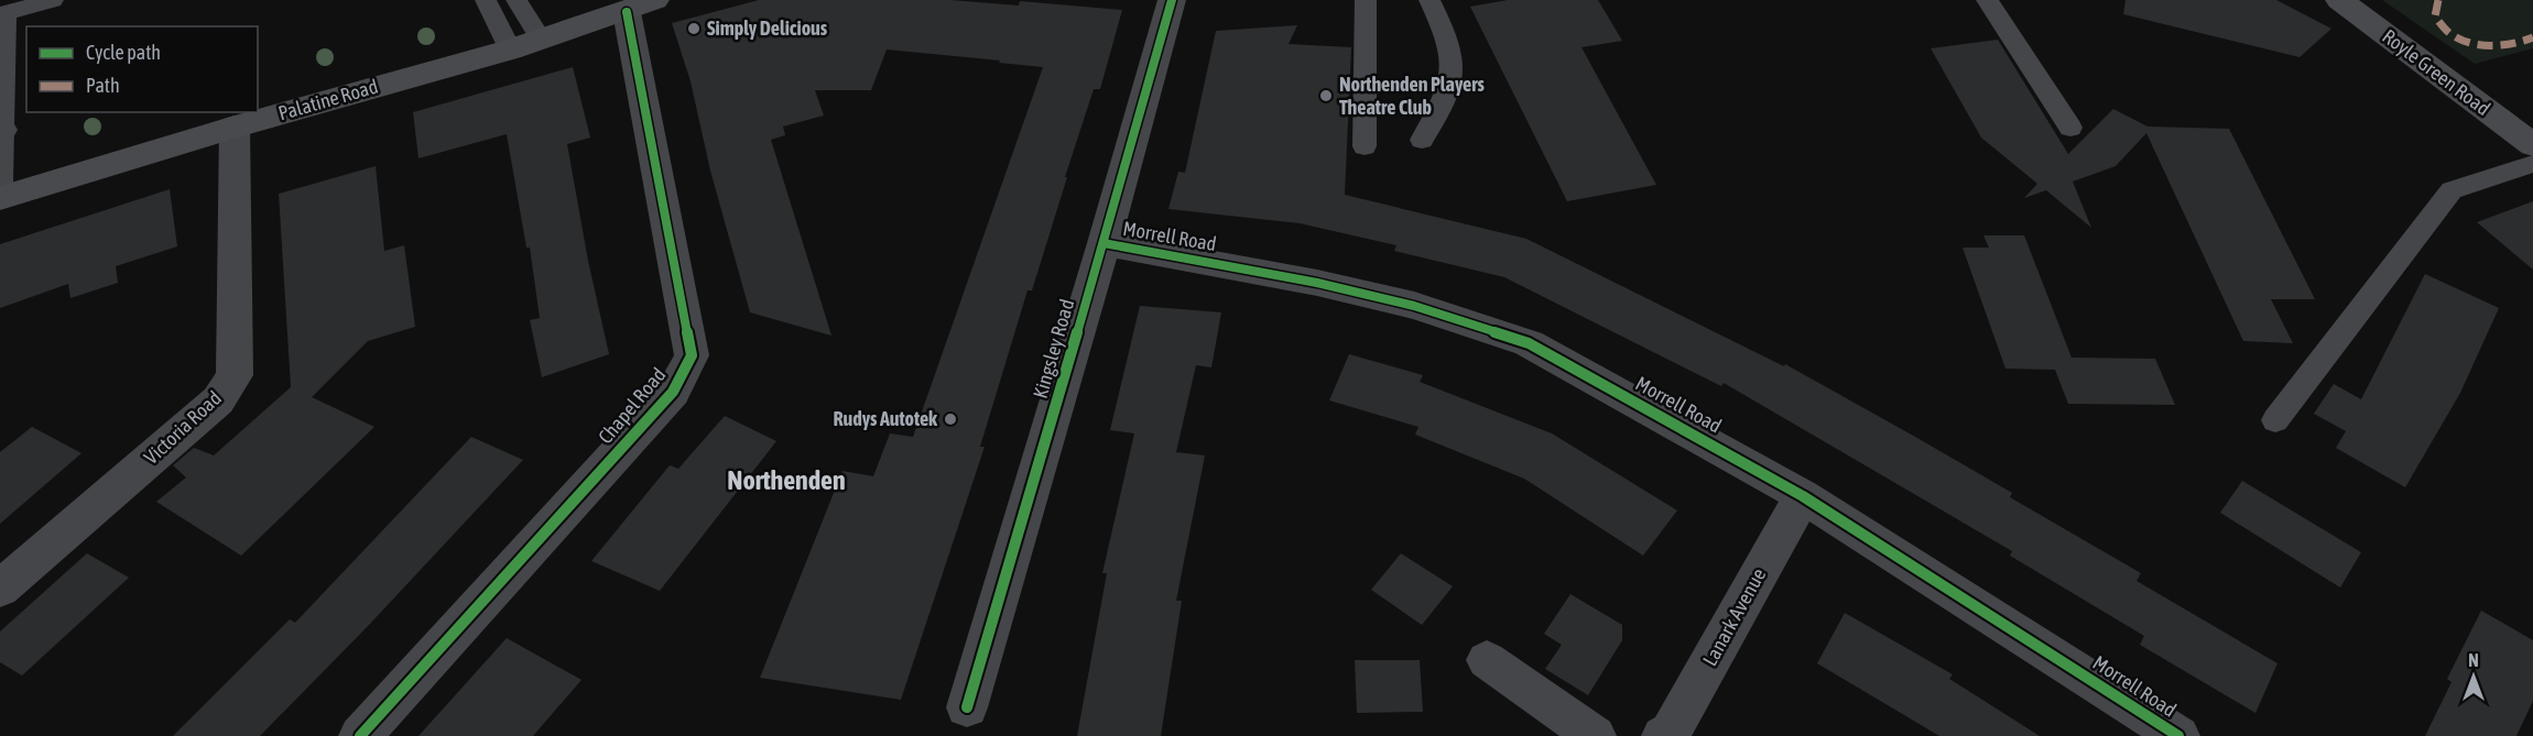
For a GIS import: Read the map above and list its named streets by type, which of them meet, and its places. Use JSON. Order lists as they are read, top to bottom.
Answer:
{
  "streets": {
    "main road": ["Royle Green Road", "Palatine Road"],
    "street": [
      "Morrell Road",
      "Kingsley Road",
      "Chapel Road",
      "Victoria Road",
      "Lanark Avenue"
    ]
  },
  "crossings": [
    ["Palatine Road", "Chapel Road"],
    ["Palatine Road", "Victoria Road"],
    ["Morrell Road", "Kingsley Road"],
    ["Morrell Road", "Lanark Avenue"]
  ],
  "districts": ["Northenden"],
  "places": ["Simply Delicious", "Northenden Players Theatre Club", "Rudys Autotek"],
  "legend": ["Cycle path", "Path"],
  "north": "top"
}
